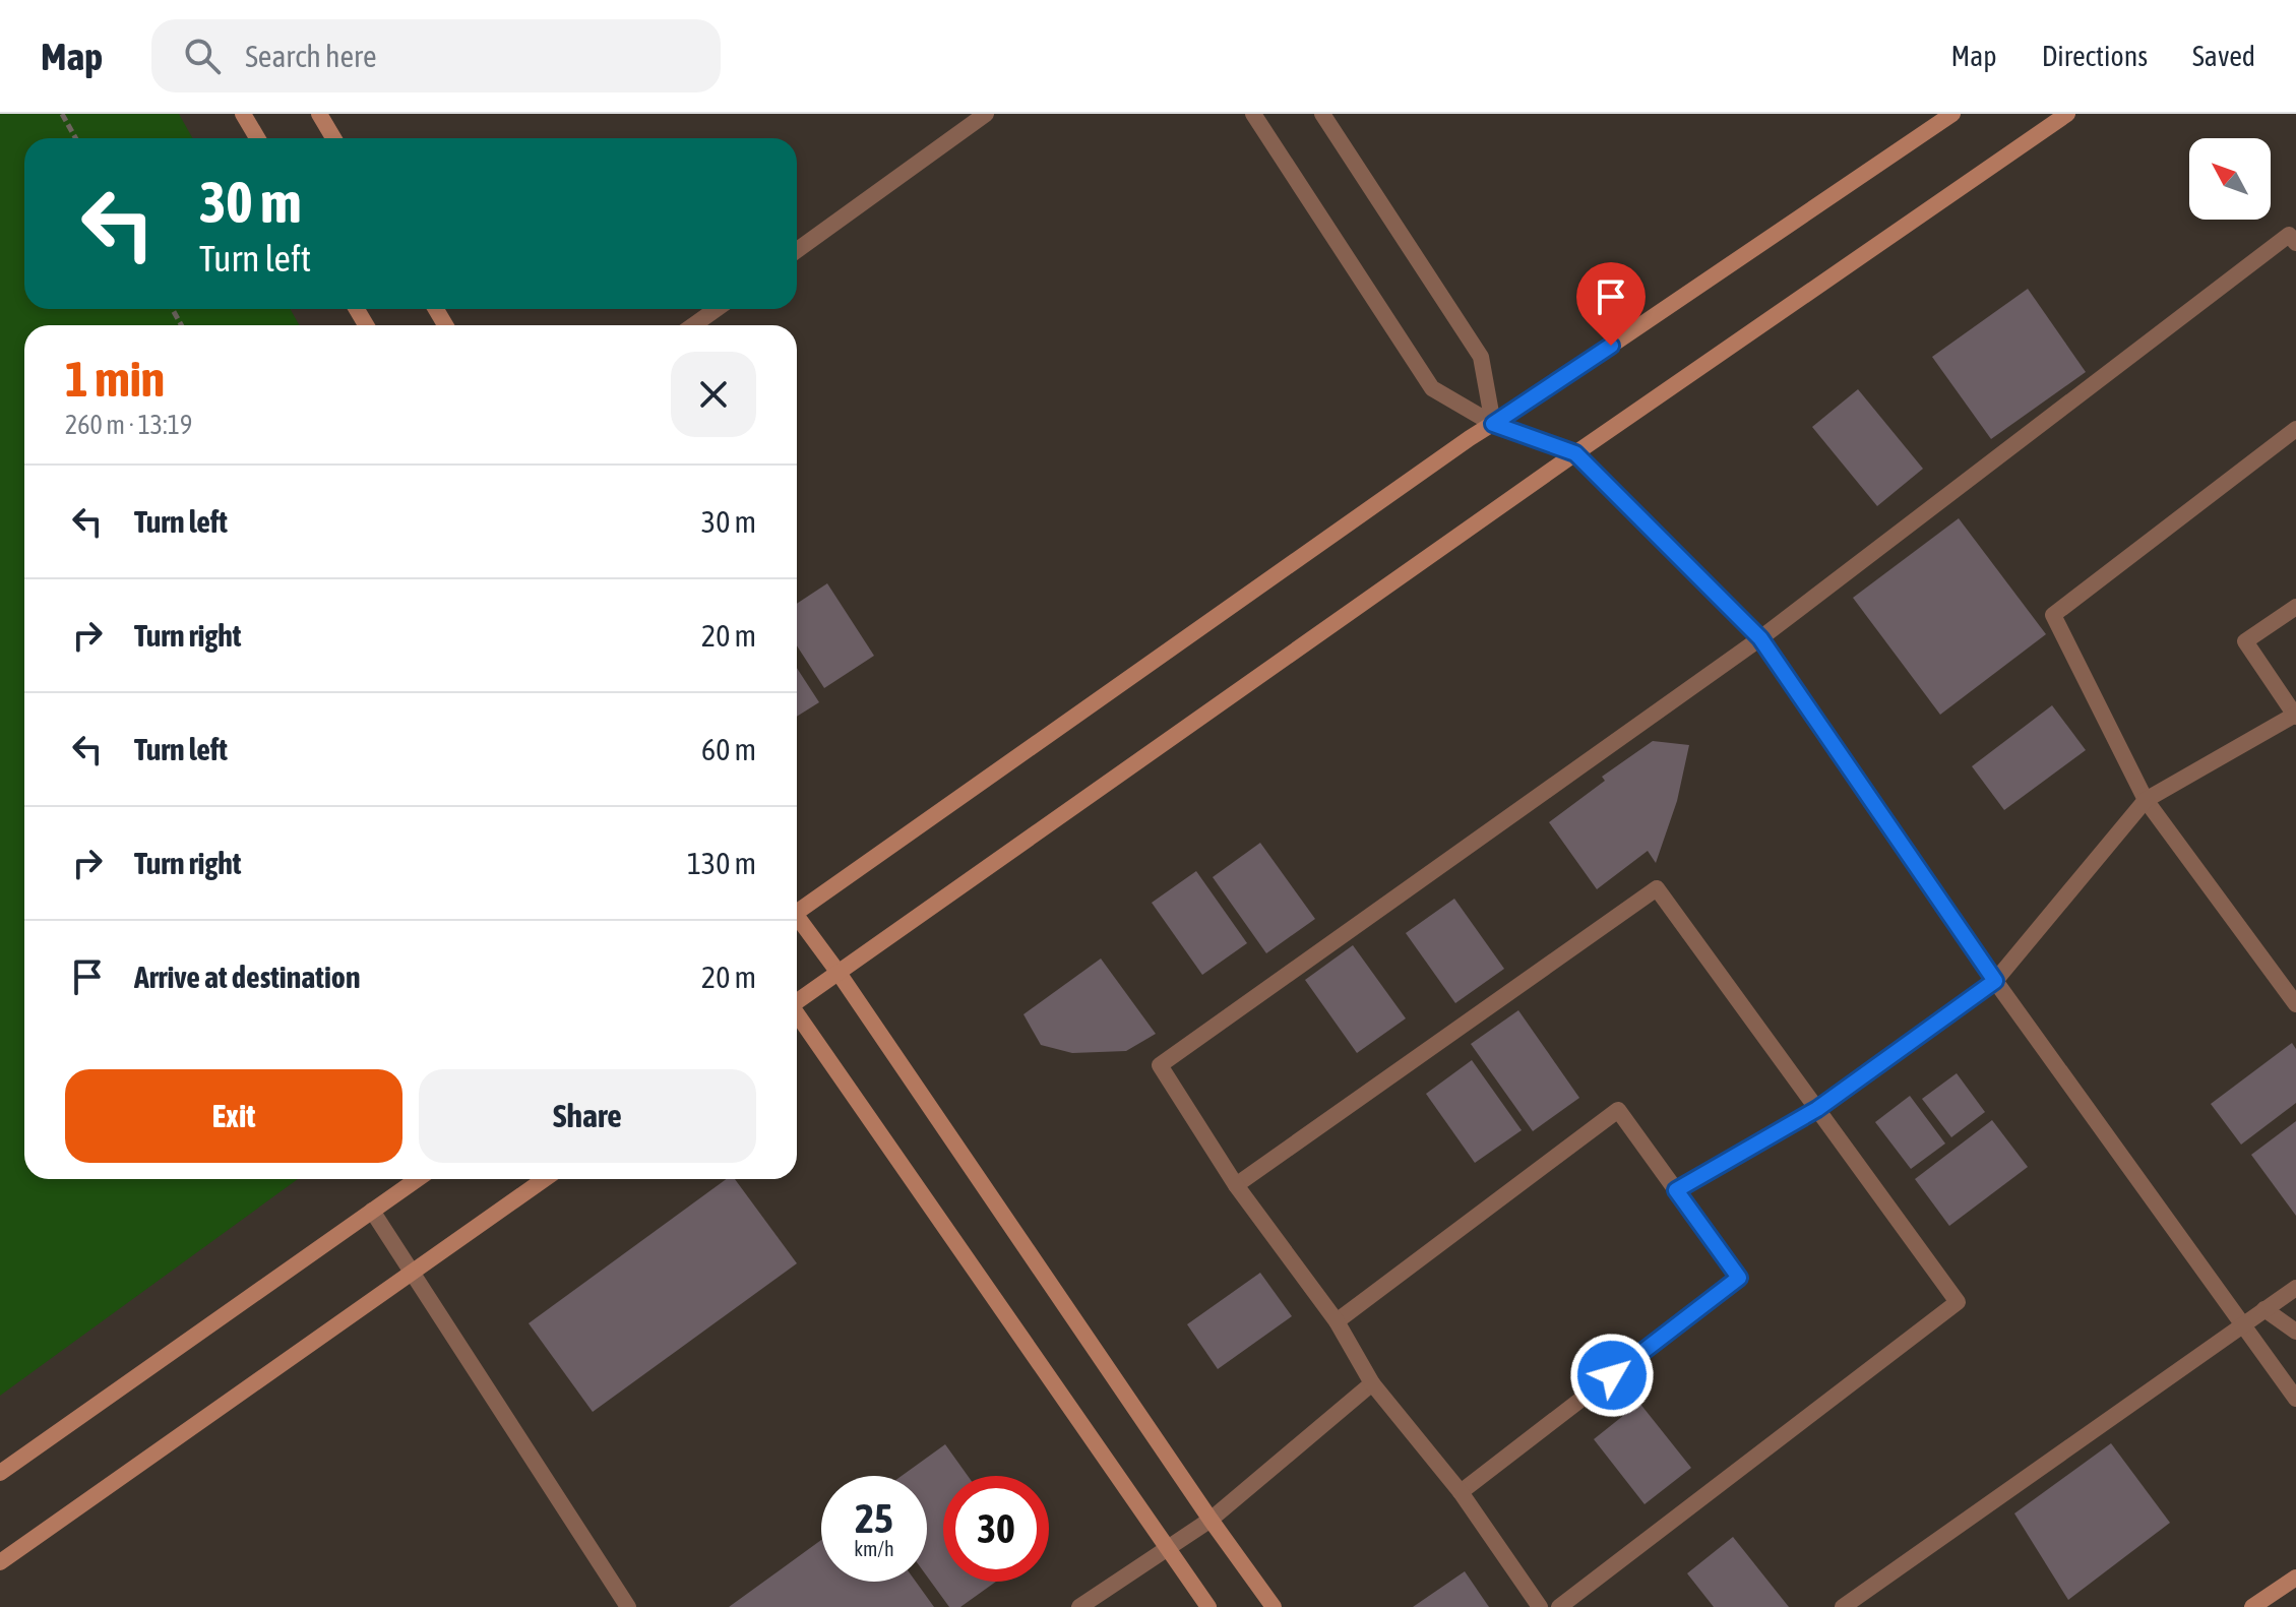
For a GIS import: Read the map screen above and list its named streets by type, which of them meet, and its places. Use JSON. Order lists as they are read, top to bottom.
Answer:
{
  "north": "top left",
  "page": {
    "header": "Map",
    "search": "Search here",
    "nav": ["Map", "Directions", "Saved"],
    "turn": ["30 m", "Turn left"],
    "heading": ["1 min", "260 m · 13:19"],
    "list": [
      {
        "name": "Turn left",
        "value": "30 m"
      },
      {
        "name": "Turn right",
        "value": "20 m"
      },
      {
        "name": "Turn left",
        "value": "60 m"
      },
      {
        "name": "Turn right",
        "value": "130 m"
      },
      {
        "name": "Arrive at destination",
        "value": "20 m"
      }
    ],
    "buttons": ["Exit", "Share"],
    "speed": "25 km/h",
    "limit": "30"
  }
}
